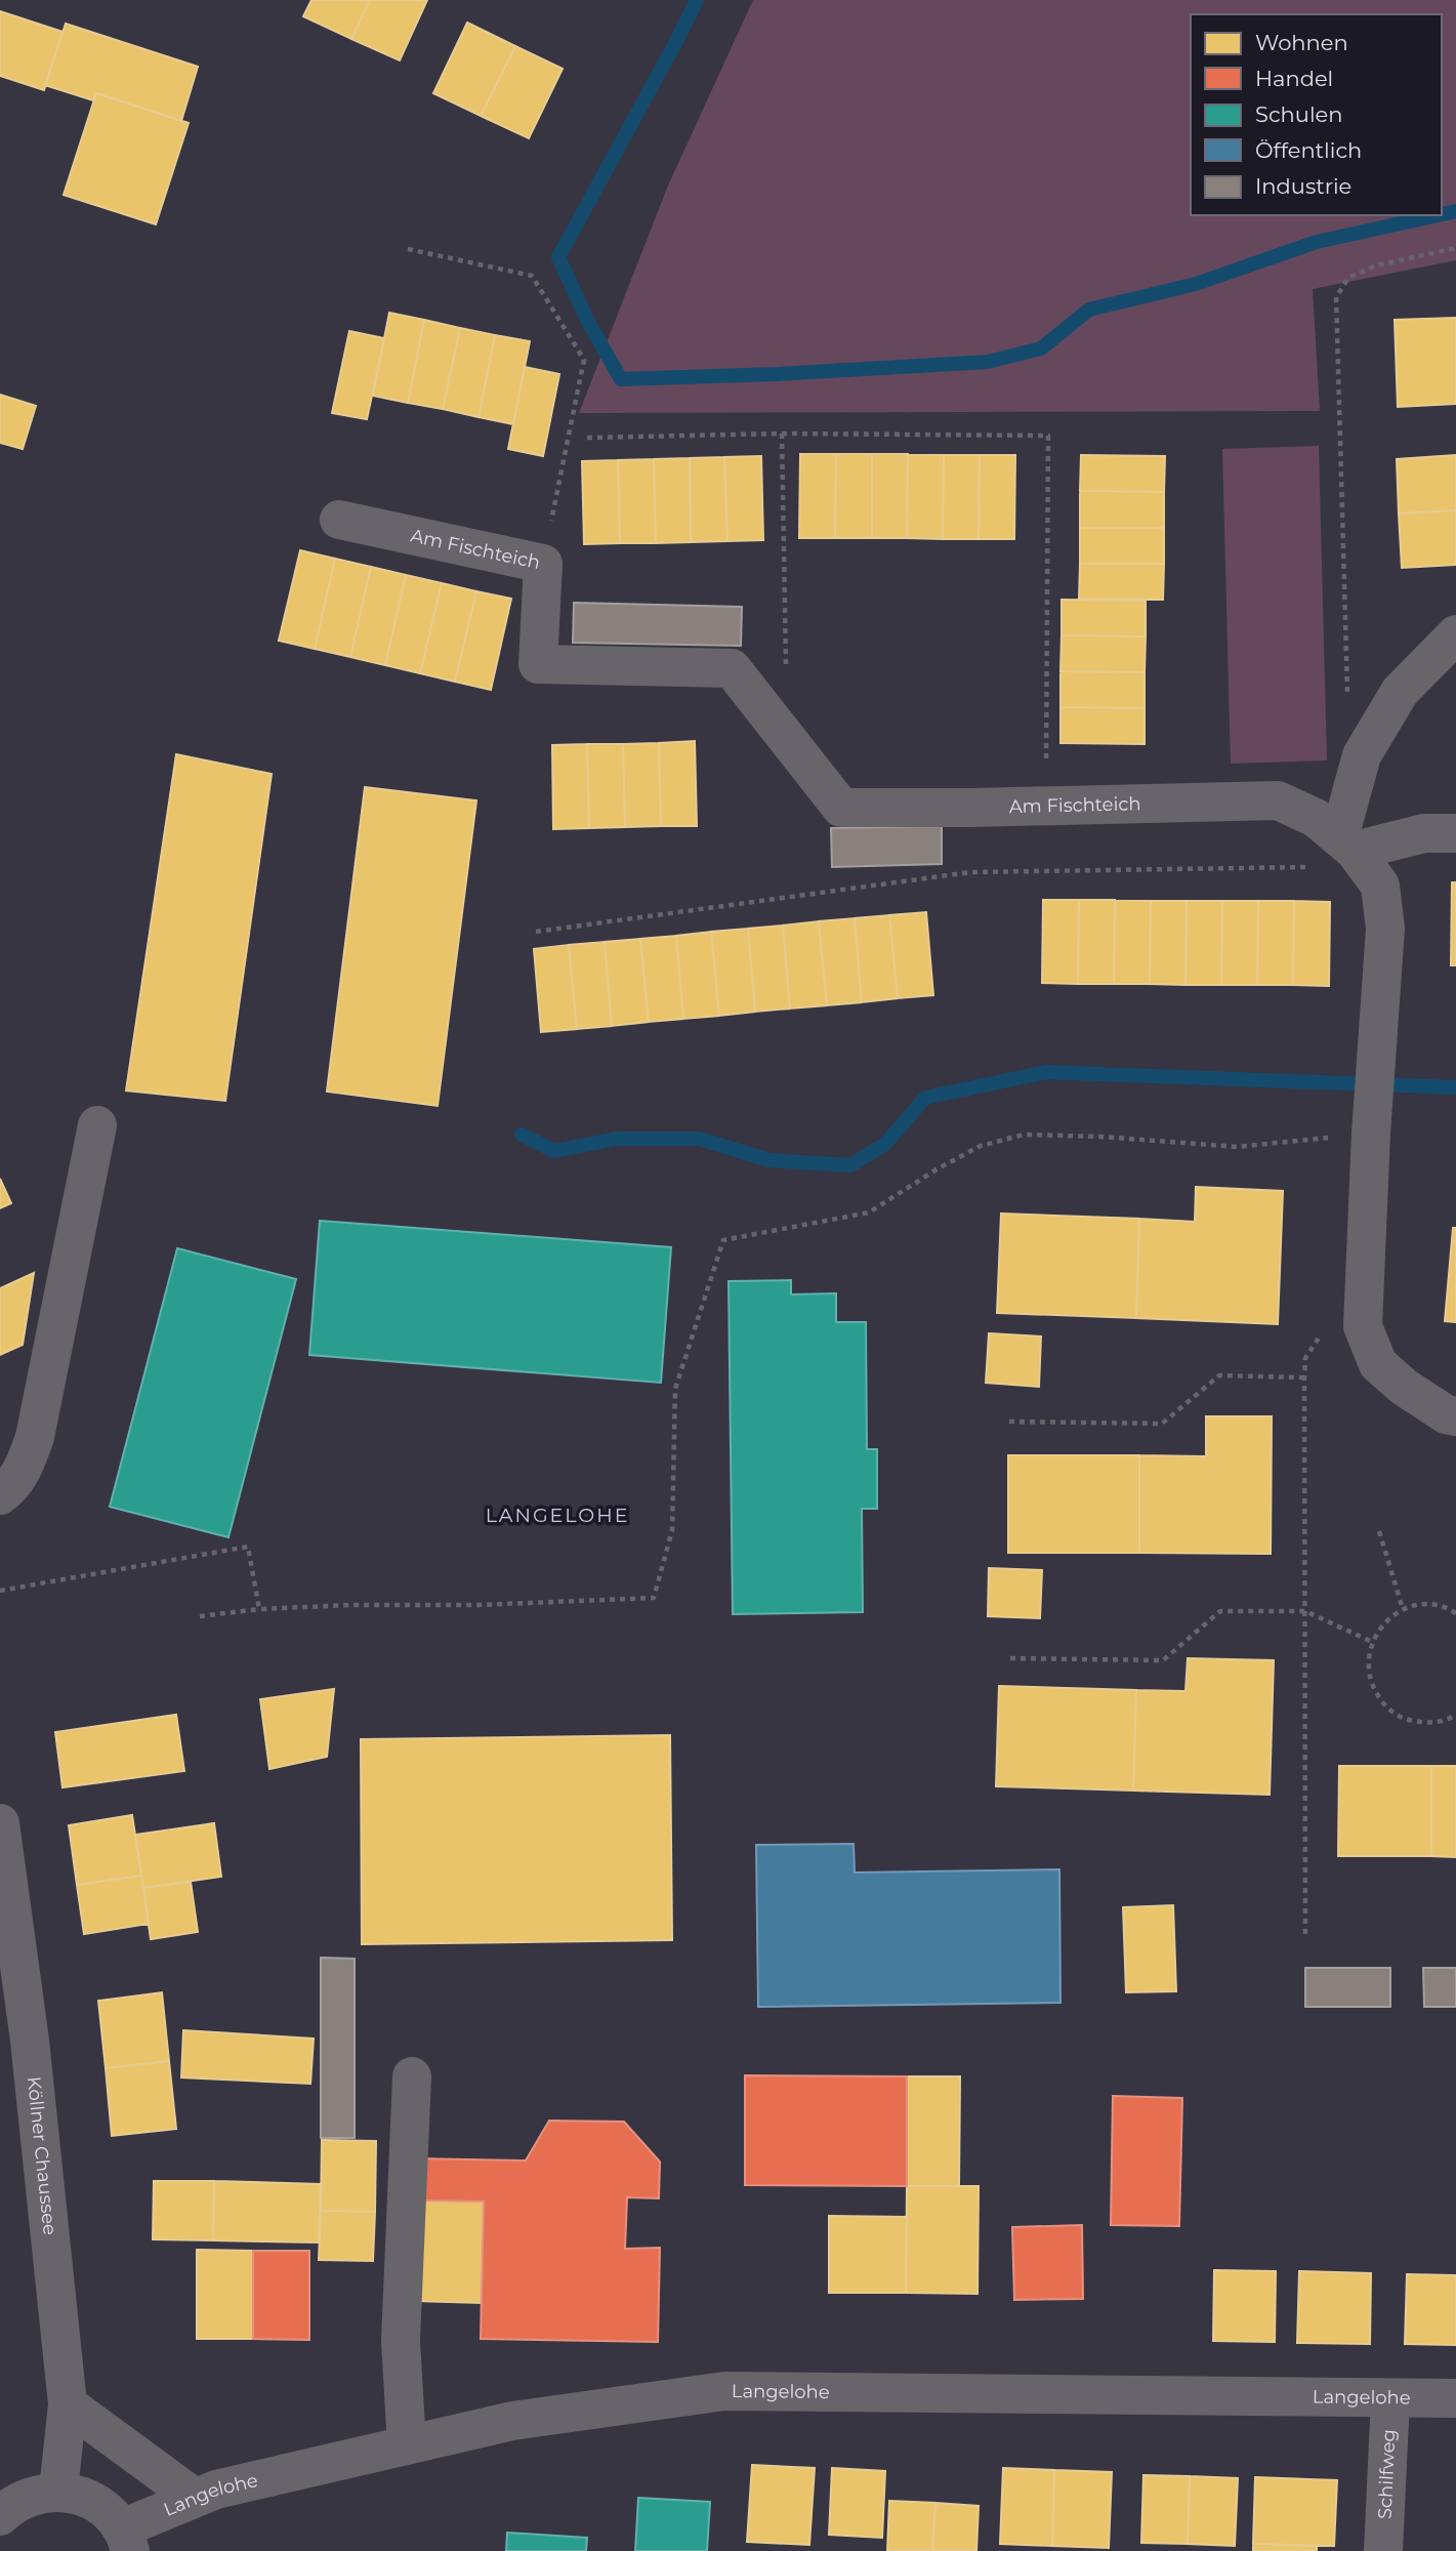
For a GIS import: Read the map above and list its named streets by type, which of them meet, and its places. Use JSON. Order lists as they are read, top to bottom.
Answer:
{
  "streets": {
    "street": [
      "Am Fischteich",
      "Köllner Chaussee",
      "Langelohe",
      "Schilfweg"
    ]
  },
  "crossings": [
    ["Langelohe", "Schilfweg"]
  ],
  "districts": ["LANGELOHE"],
  "legend": [
    "Wohnen",
    "Handel",
    "Schulen",
    "Öffentlich",
    "Industrie"
  ]
}
